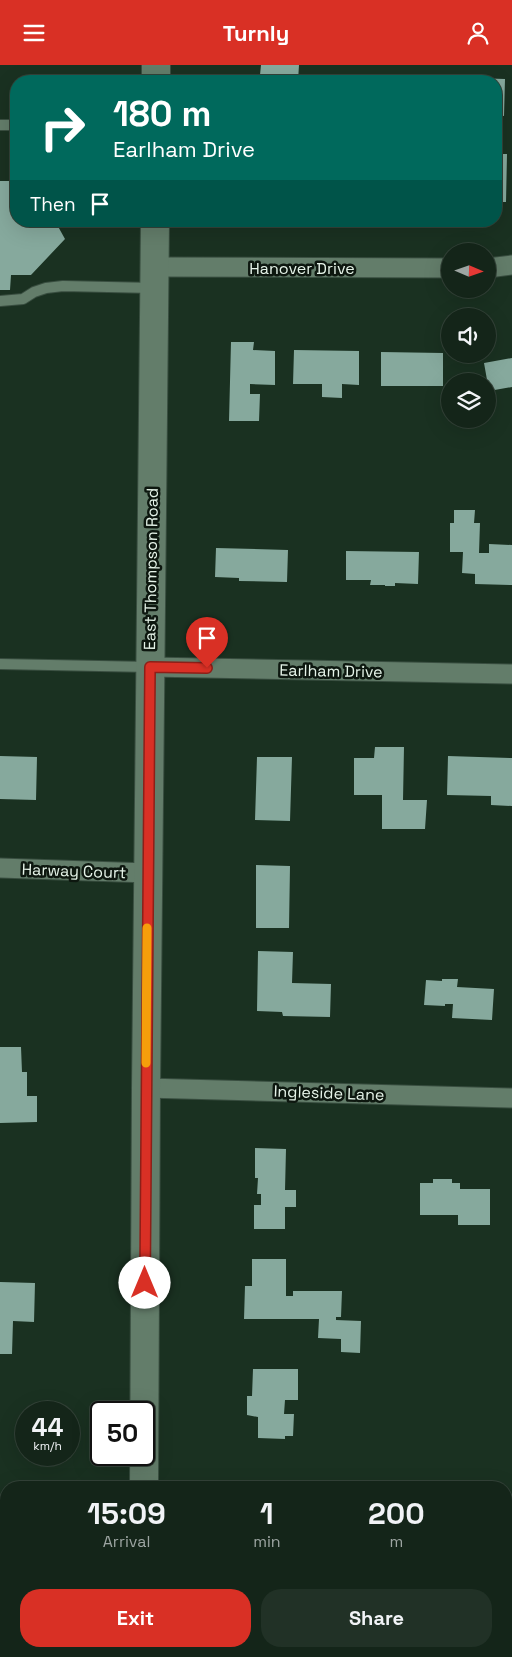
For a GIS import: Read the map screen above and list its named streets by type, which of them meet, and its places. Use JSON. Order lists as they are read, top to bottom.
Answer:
{
  "streets": {
    "main road": ["East Thompson Road"],
    "street": [
      "Hanover Drive",
      "Earlham Drive",
      "Harway Court",
      "Ingleside Lane"
    ]
  },
  "crossings": [
    ["Hanover Drive", "East Thompson Road"],
    ["East Thompson Road", "Earlham Drive"],
    ["East Thompson Road", "Harway Court"],
    ["East Thompson Road", "Ingleside Lane"]
  ],
  "north": "right",
  "page": {
    "header": "Turnly",
    "turn": ["180 m", "Earlham Drive"],
    "then": "Then",
    "speed": "44 km/h",
    "limit": "50",
    "eta": [
      "15:09",
      "Arrival",
      "1",
      "min",
      "200",
      "m"
    ],
    "buttons": ["Exit", "Share"]
  }
}
